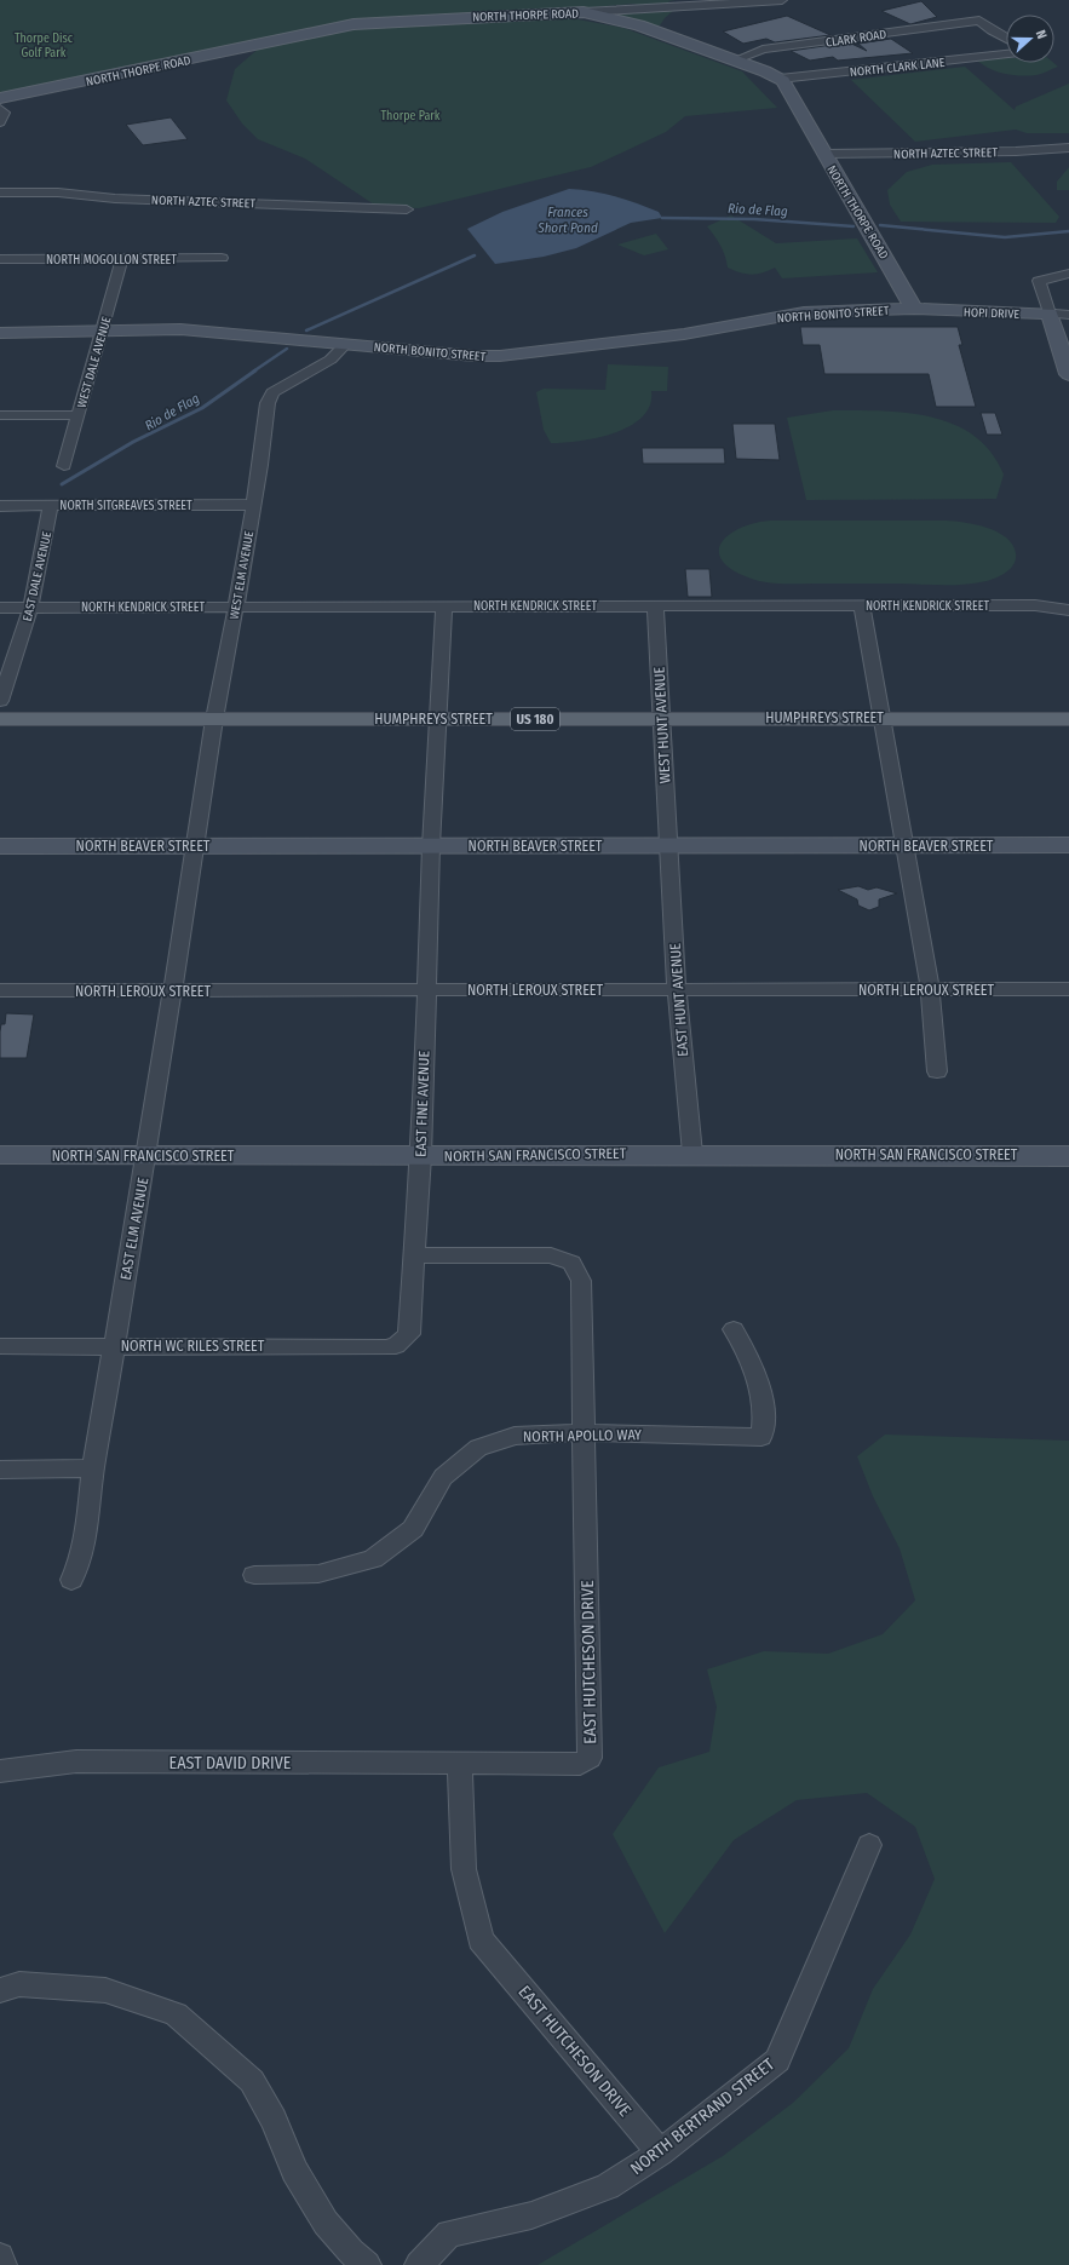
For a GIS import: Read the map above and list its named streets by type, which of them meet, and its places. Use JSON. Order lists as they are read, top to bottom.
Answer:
{
  "streets": {
    "main road": ["HUMPHREYS STREET", "US 180"],
    "street": [
      "NORTH THORPE ROAD",
      "CLARK ROAD",
      "NORTH CLARK LANE",
      "NORTH AZTEC STREET",
      "NORTH MOGOLLON STREET",
      "HOPI DRIVE",
      "NORTH BONITO STREET",
      "WEST DALE AVENUE",
      "NORTH SITGREAVES STREET",
      "WEST ELM AVENUE",
      "EAST DALE AVENUE",
      "NORTH KENDRICK STREET",
      "WEST HUNT AVENUE",
      "NORTH BEAVER STREET",
      "NORTH LEROUX STREET",
      "EAST HUNT AVENUE",
      "EAST FINE AVENUE",
      "NORTH SAN FRANCISCO STREET",
      "EAST ELM AVENUE",
      "NORTH WC RILES STREET",
      "NORTH APOLLO WAY",
      "EAST HUTCHESON DRIVE",
      "EAST DAVID DRIVE",
      "NORTH BERTRAND STREET"
    ]
  },
  "crossings": [
    ["NORTH THORPE ROAD", "CLARK ROAD"],
    ["NORTH THORPE ROAD", "NORTH CLARK LANE"],
    ["NORTH THORPE ROAD", "NORTH AZTEC STREET"],
    ["NORTH THORPE ROAD", "HOPI DRIVE"],
    ["NORTH THORPE ROAD", "NORTH BONITO STREET"],
    ["NORTH MOGOLLON STREET", "WEST DALE AVENUE"],
    ["HOPI DRIVE", "NORTH BONITO STREET"],
    ["NORTH BONITO STREET", "WEST DALE AVENUE"],
    ["NORTH BONITO STREET", "WEST ELM AVENUE"],
    ["NORTH SITGREAVES STREET", "WEST ELM AVENUE"],
    ["NORTH SITGREAVES STREET", "EAST DALE AVENUE"],
    ["WEST ELM AVENUE", "NORTH KENDRICK STREET"],
    ["WEST ELM AVENUE", "HUMPHREYS STREET"],
    ["WEST ELM AVENUE", "NORTH BEAVER STREET"],
    ["WEST ELM AVENUE", "EAST ELM AVENUE"],
    ["EAST DALE AVENUE", "NORTH KENDRICK STREET"],
    ["NORTH KENDRICK STREET", "WEST HUNT AVENUE"],
    ["NORTH KENDRICK STREET", "EAST FINE AVENUE"],
    ["HUMPHREYS STREET", "WEST HUNT AVENUE"],
    ["HUMPHREYS STREET", "EAST FINE AVENUE"],
    ["WEST HUNT AVENUE", "NORTH BEAVER STREET"],
    ["WEST HUNT AVENUE", "EAST HUNT AVENUE"],
    ["NORTH BEAVER STREET", "EAST HUNT AVENUE"],
    ["NORTH BEAVER STREET", "EAST FINE AVENUE"],
    ["NORTH BEAVER STREET", "EAST ELM AVENUE"],
    ["NORTH LEROUX STREET", "EAST HUNT AVENUE"],
    ["NORTH LEROUX STREET", "EAST FINE AVENUE"],
    ["NORTH LEROUX STREET", "EAST ELM AVENUE"],
    ["EAST HUNT AVENUE", "NORTH SAN FRANCISCO STREET"],
    ["EAST FINE AVENUE", "NORTH SAN FRANCISCO STREET"],
    ["EAST FINE AVENUE", "NORTH WC RILES STREET"],
    ["EAST FINE AVENUE", "EAST HUTCHESON DRIVE"],
    ["NORTH SAN FRANCISCO STREET", "EAST ELM AVENUE"],
    ["EAST ELM AVENUE", "NORTH WC RILES STREET"],
    ["NORTH APOLLO WAY", "EAST HUTCHESON DRIVE"],
    ["EAST HUTCHESON DRIVE", "EAST DAVID DRIVE"],
    ["EAST HUTCHESON DRIVE", "NORTH BERTRAND STREET"]
  ],
  "water": ["Rio de Flag", "Frances Short Pond"],
  "parks": ["Thorpe Disc Golf Park", "Thorpe Park"],
  "north": "right"
}
